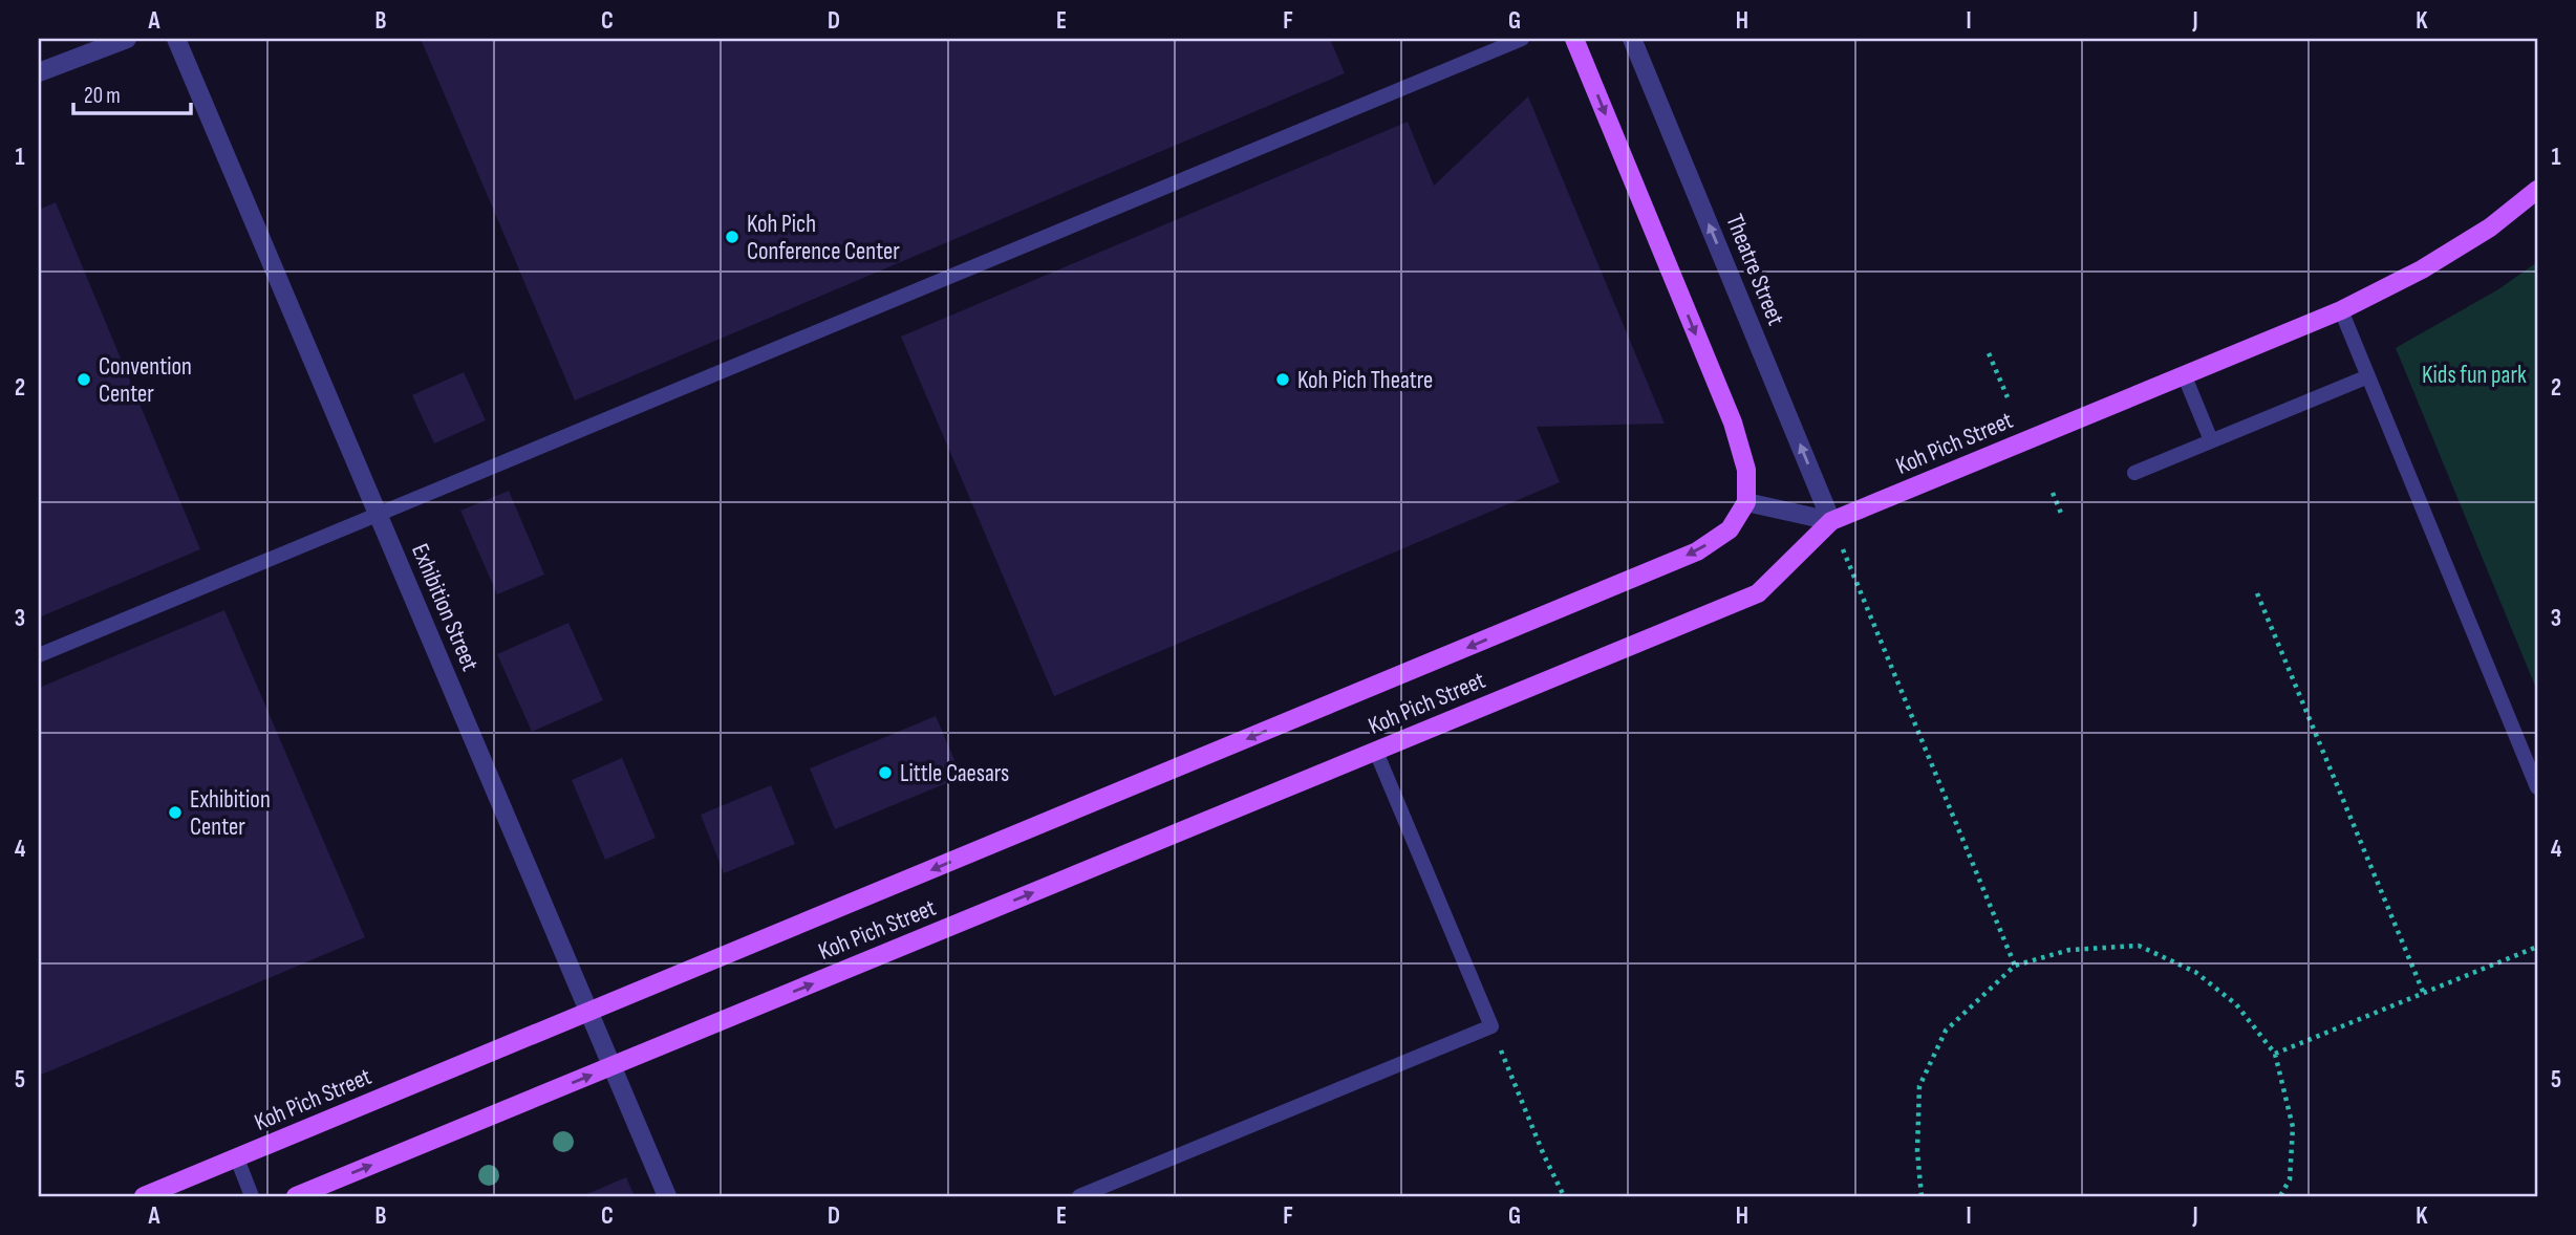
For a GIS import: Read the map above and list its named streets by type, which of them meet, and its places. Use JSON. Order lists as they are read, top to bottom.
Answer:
{
  "streets": {
    "main road": ["Koh Pich Street"],
    "street": ["Theatre Street", "Exhibition Street"]
  },
  "crossings": [
    ["Theatre Street", "Koh Pich Street"],
    ["Koh Pich Street", "Exhibition Street"]
  ],
  "one_way": ["Theatre Street"],
  "parks": ["Kids fun park"],
  "places": [
    "Koh Pich Conference Center",
    "Convention Center",
    "Koh Pich Theatre",
    "Little Caesars",
    "Exhibition Center"
  ],
  "scale_bar": "20 m",
  "grid": {
    "columns": [
      "A",
      "B",
      "C",
      "D",
      "E",
      "F",
      "G",
      "H",
      "I",
      "J",
      "K"
    ],
    "rows": [
      "1",
      "2",
      "3",
      "4",
      "5"
    ]
  }
}
